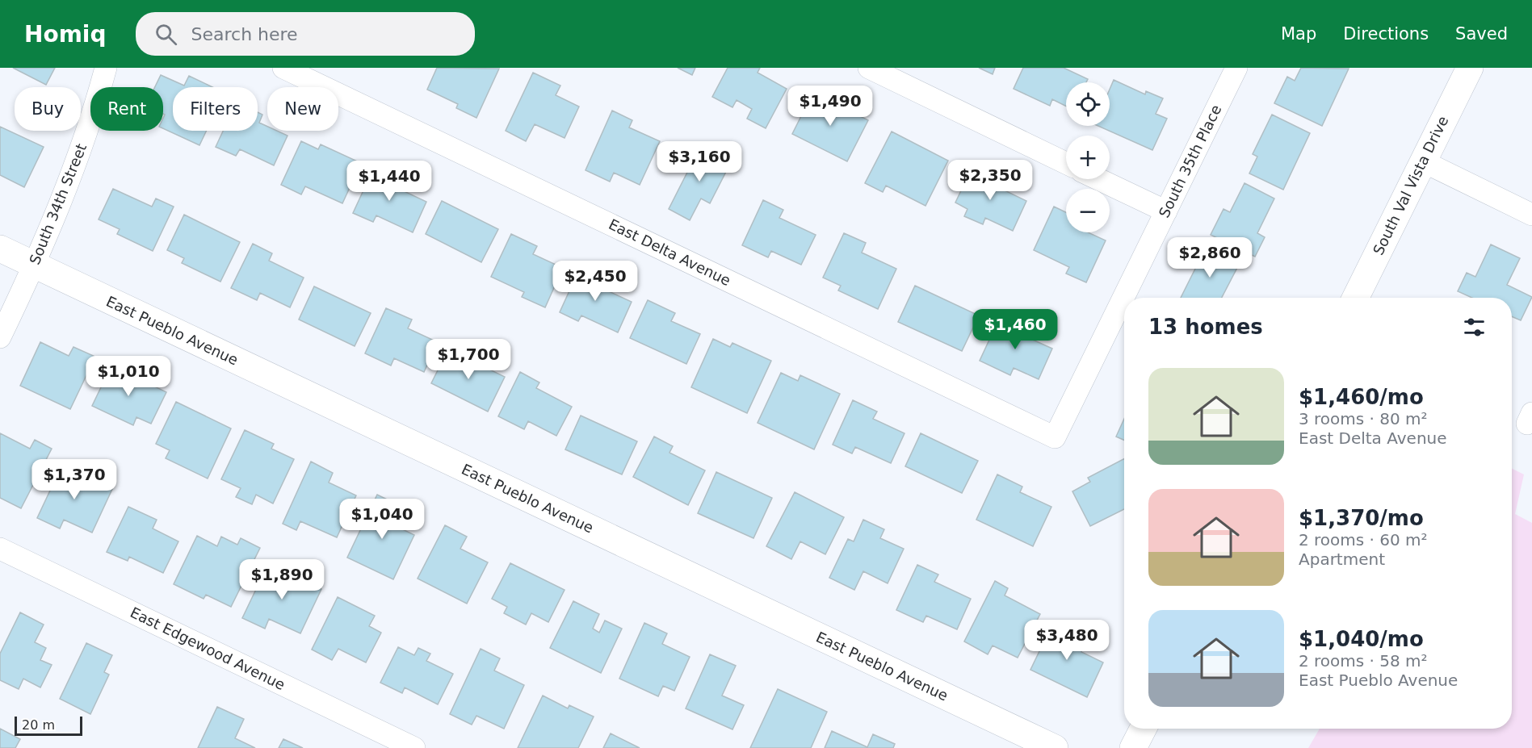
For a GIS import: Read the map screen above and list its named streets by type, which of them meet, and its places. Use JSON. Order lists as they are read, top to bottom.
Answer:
{
  "streets": {
    "street": [
      "South 35th Place",
      "South Val Vista Drive",
      "South 34th Street",
      "East Delta Avenue",
      "East Pueblo Avenue",
      "East Edgewood Avenue"
    ]
  },
  "crossings": [
    ["South 35th Place", "East Delta Avenue"],
    ["South 34th Street", "East Pueblo Avenue"]
  ],
  "scale_bar": "20 m",
  "page": {
    "header": "Homiq",
    "search": "Search here",
    "nav": ["Map", "Directions", "Saved"],
    "map_buttons": ["+", "−"],
    "price": [
      "$1,490",
      "$3,160",
      "$2,350",
      "$1,440",
      "$2,860",
      "$2,450",
      "$1,460",
      "$1,700",
      "$1,010",
      "$1,370",
      "$1,040",
      "$1,890",
      "$3,480"
    ],
    "chip": [
      "Buy",
      "Rent",
      "Filters",
      "New"
    ],
    "heading": "13 homes",
    "list": [
      {
        "name": "$1,460/mo",
        "note": "3 rooms · 80 m² · East Delta Avenue"
      },
      {
        "name": "$1,370/mo",
        "note": "2 rooms · 60 m² · Apartment"
      },
      {
        "name": "$1,040/mo",
        "note": "2 rooms · 58 m² · East Pueblo Avenue"
      }
    ],
    "scale": "20 m"
  }
}
